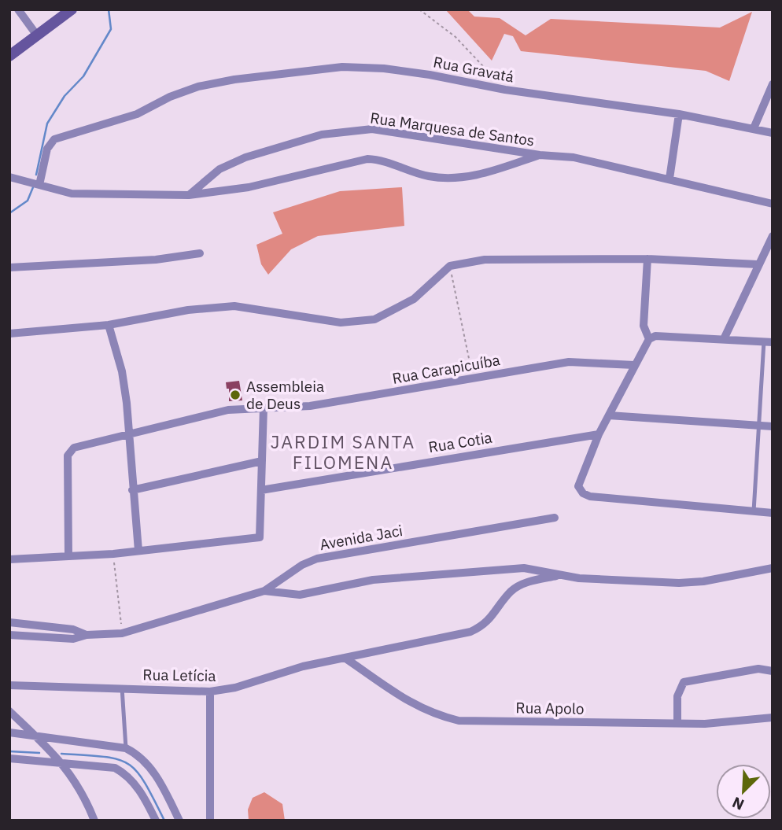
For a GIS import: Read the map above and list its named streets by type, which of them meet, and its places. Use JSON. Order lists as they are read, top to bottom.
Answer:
{
  "streets": {
    "street": [
      "Rua Gravatá",
      "Rua Marquesa de Santos",
      "Rua Carapicuíba",
      "Rua Cotia",
      "Avenida Jaci",
      "Rua Letícia",
      "Rua Apolo"
    ]
  },
  "crossings": [
    ["Rua Letícia", "Rua Apolo"]
  ],
  "districts": ["JARDIM SANTA FILOMENA"],
  "places": ["Assembleia de Deus"],
  "north": "bottom left"
}
